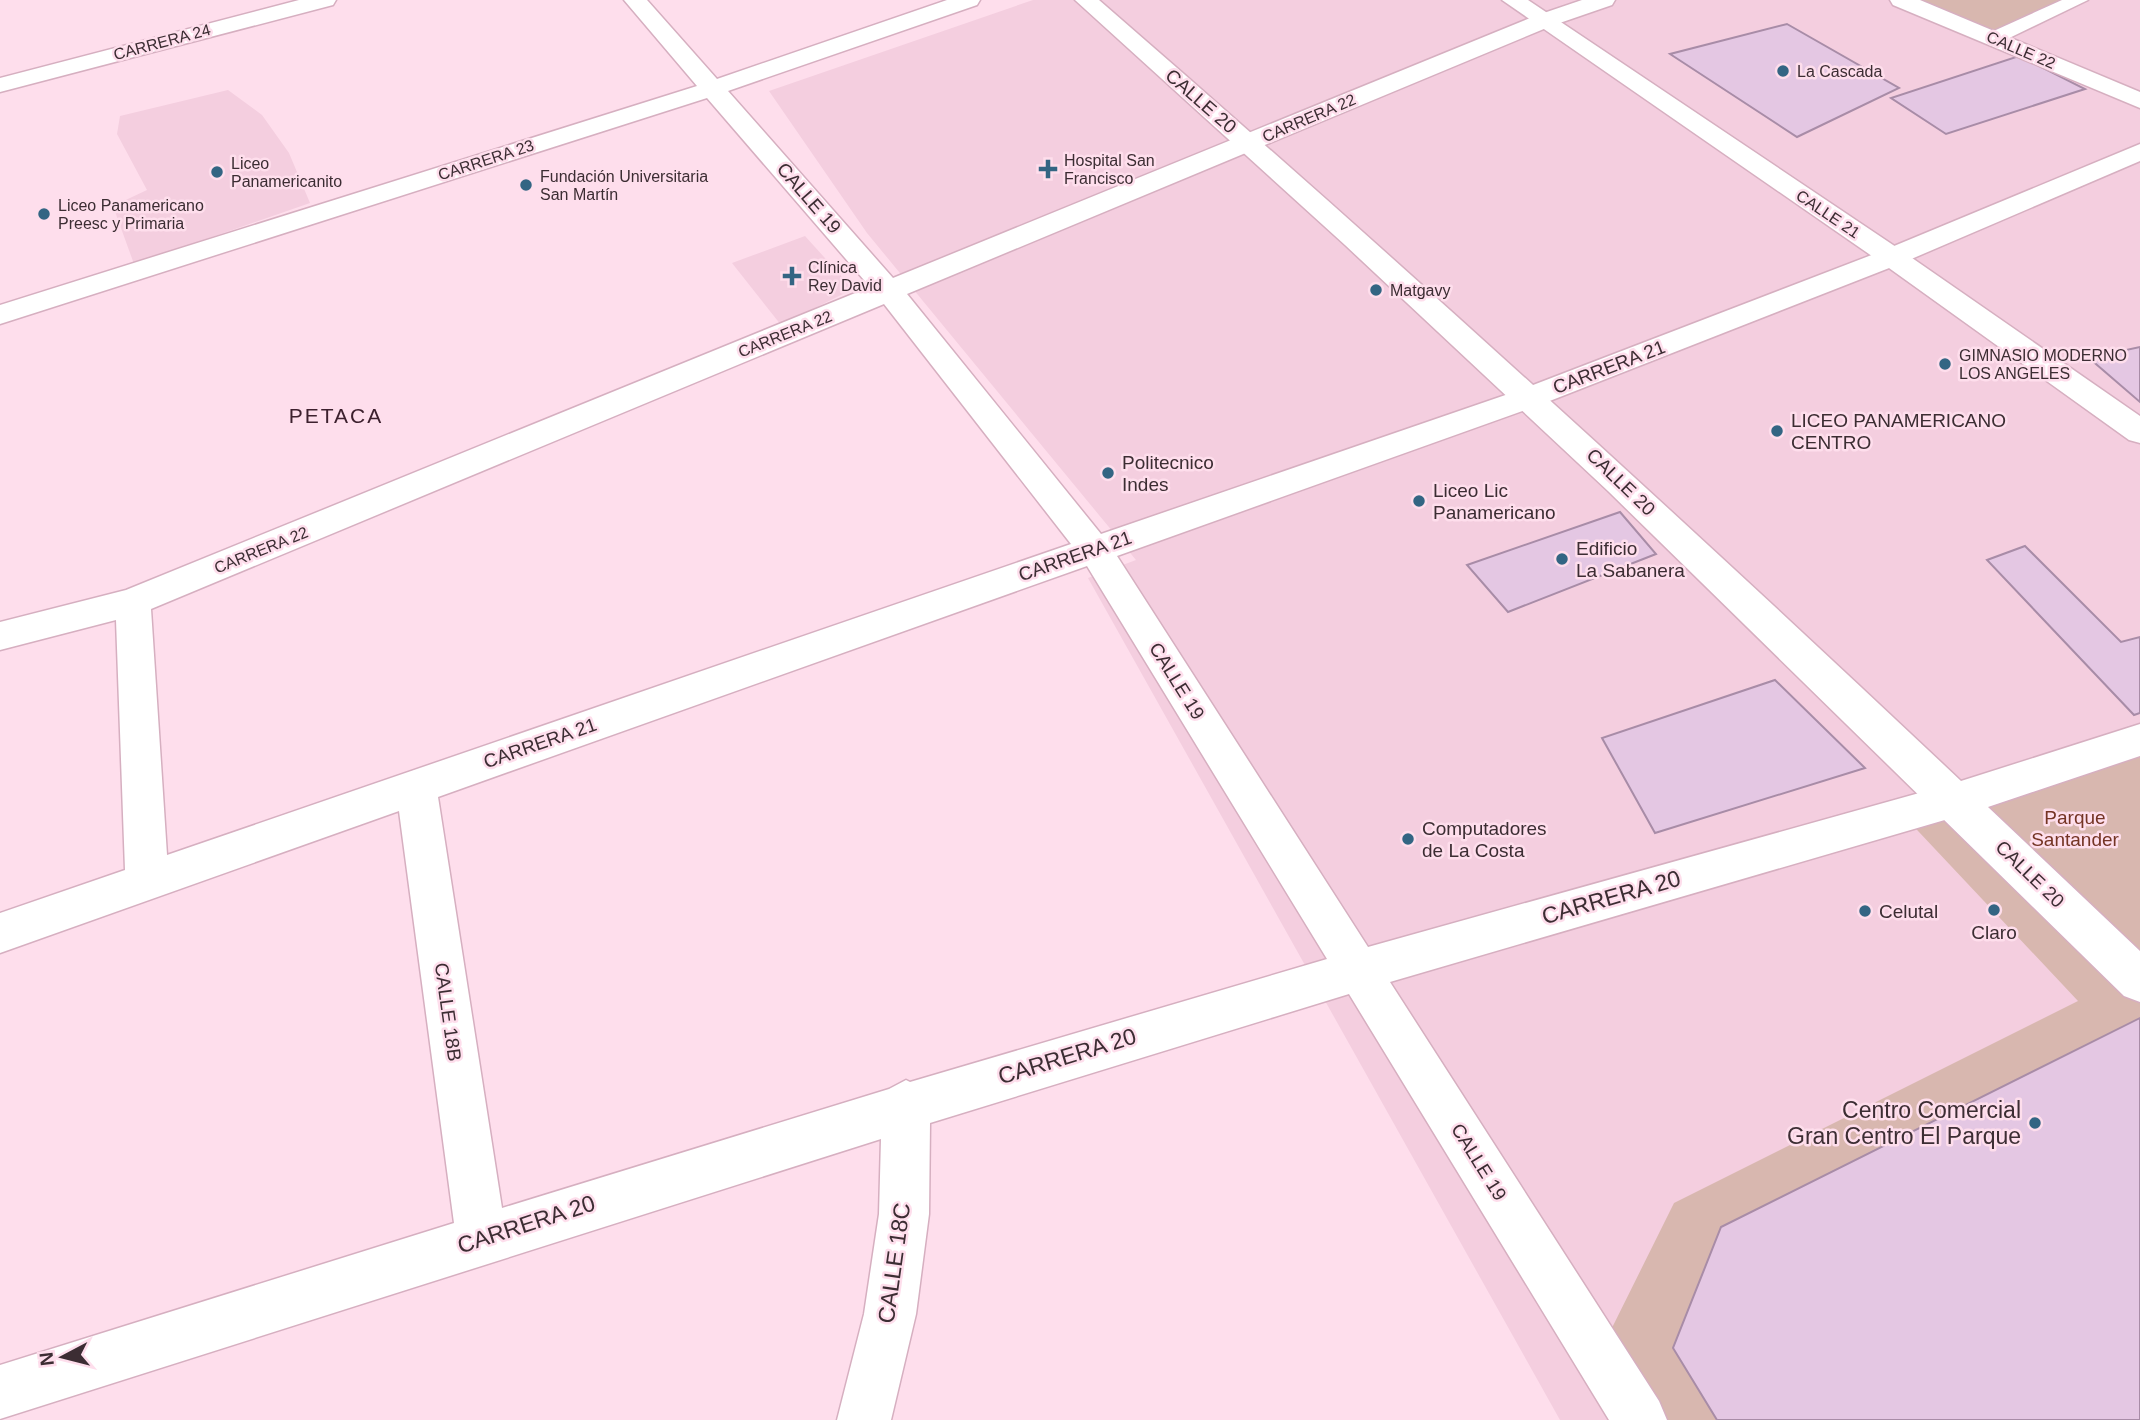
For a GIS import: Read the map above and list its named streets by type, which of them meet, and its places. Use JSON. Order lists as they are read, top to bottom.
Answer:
{
  "streets": {
    "street": [
      "CARRERA 24",
      "CALLE 22",
      "CALLE 20",
      "CARRERA 22",
      "CARRERA 23",
      "CALLE 19",
      "CALLE 21",
      "CARRERA 21",
      "CARRERA 20",
      "CALLE 18B",
      "CALLE 18C"
    ]
  },
  "crossings": [
    ["CALLE 20", "CARRERA 22"],
    ["CALLE 20", "CARRERA 21"],
    ["CALLE 20", "CARRERA 20"],
    ["CARRERA 22", "CALLE 19"],
    ["CARRERA 22", "CALLE 21"],
    ["CARRERA 23", "CALLE 19"],
    ["CALLE 19", "CARRERA 21"],
    ["CALLE 19", "CARRERA 20"],
    ["CALLE 21", "CARRERA 21"],
    ["CARRERA 21", "CALLE 18B"],
    ["CARRERA 20", "CALLE 18B"],
    ["CARRERA 20", "CALLE 18C"]
  ],
  "districts": ["PETACA"],
  "parks": ["Parque Santander"],
  "places": {
    "other": [
      "La Cascada",
      "Liceo Panamericanito",
      "Fundación Universitaria San Martín",
      "Liceo Panamericano Preesc y Primaria",
      "Matgavy",
      "GIMNASIO MODERNO LOS ANGELES",
      "LICEO PANAMERICANO CENTRO",
      "Politecnico Indes",
      "Liceo Lic Panamericano",
      "Edificio La Sabanera",
      "Computadores de La Costa",
      "Claro",
      "Celutal",
      "Centro Comercial Gran Centro El Parque"
    ],
    "health": ["Hospital San Francisco", "Clínica Rey David"]
  },
  "north": "left"
}
